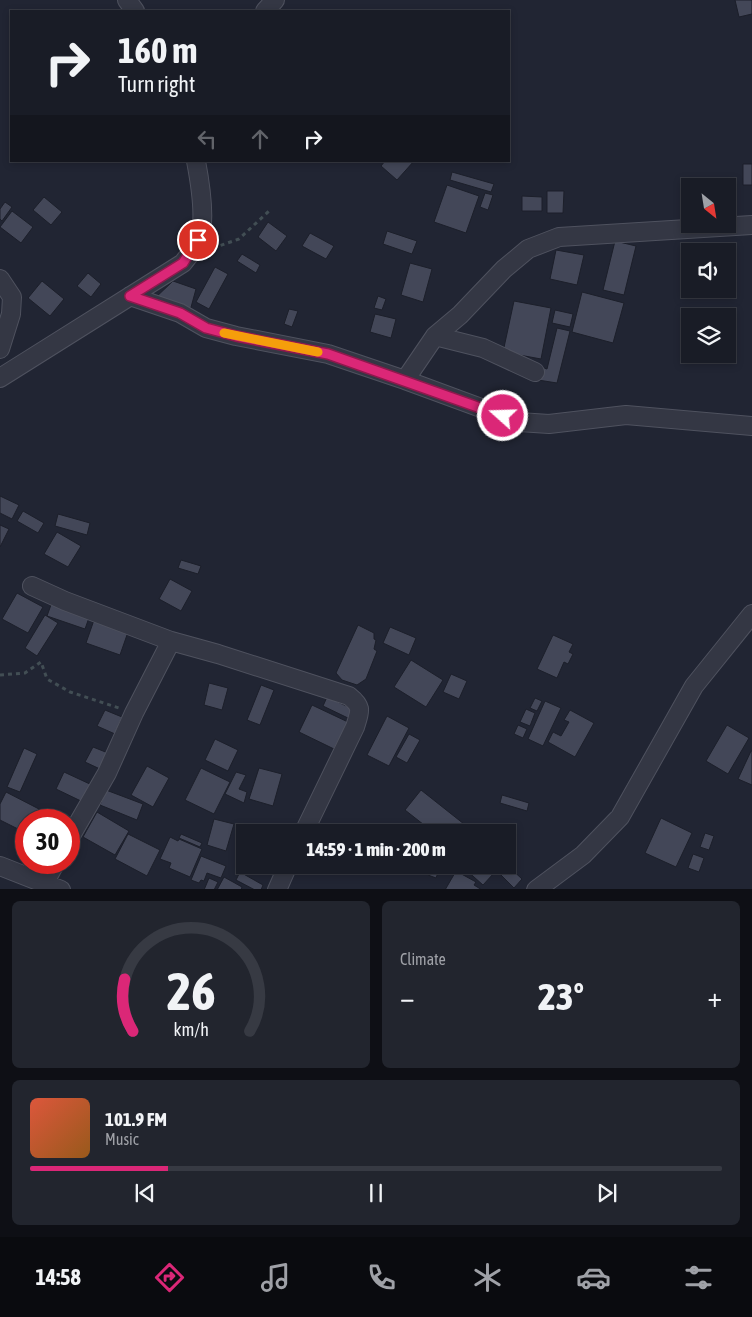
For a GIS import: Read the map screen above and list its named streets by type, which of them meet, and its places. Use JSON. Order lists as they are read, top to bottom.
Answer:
{
  "north": "bottom right",
  "page": {
    "turn": ["160 m", "Turn right"],
    "limit": "30",
    "trip": "14:59 · 1 min · 200 m",
    "tile": "Climate",
    "heat": ["−", "23°", "+"],
    "song": ["101.9 FM", "Music"],
    "tabs": "14:58",
    "gauge": ["26", "km/h"]
  }
}
